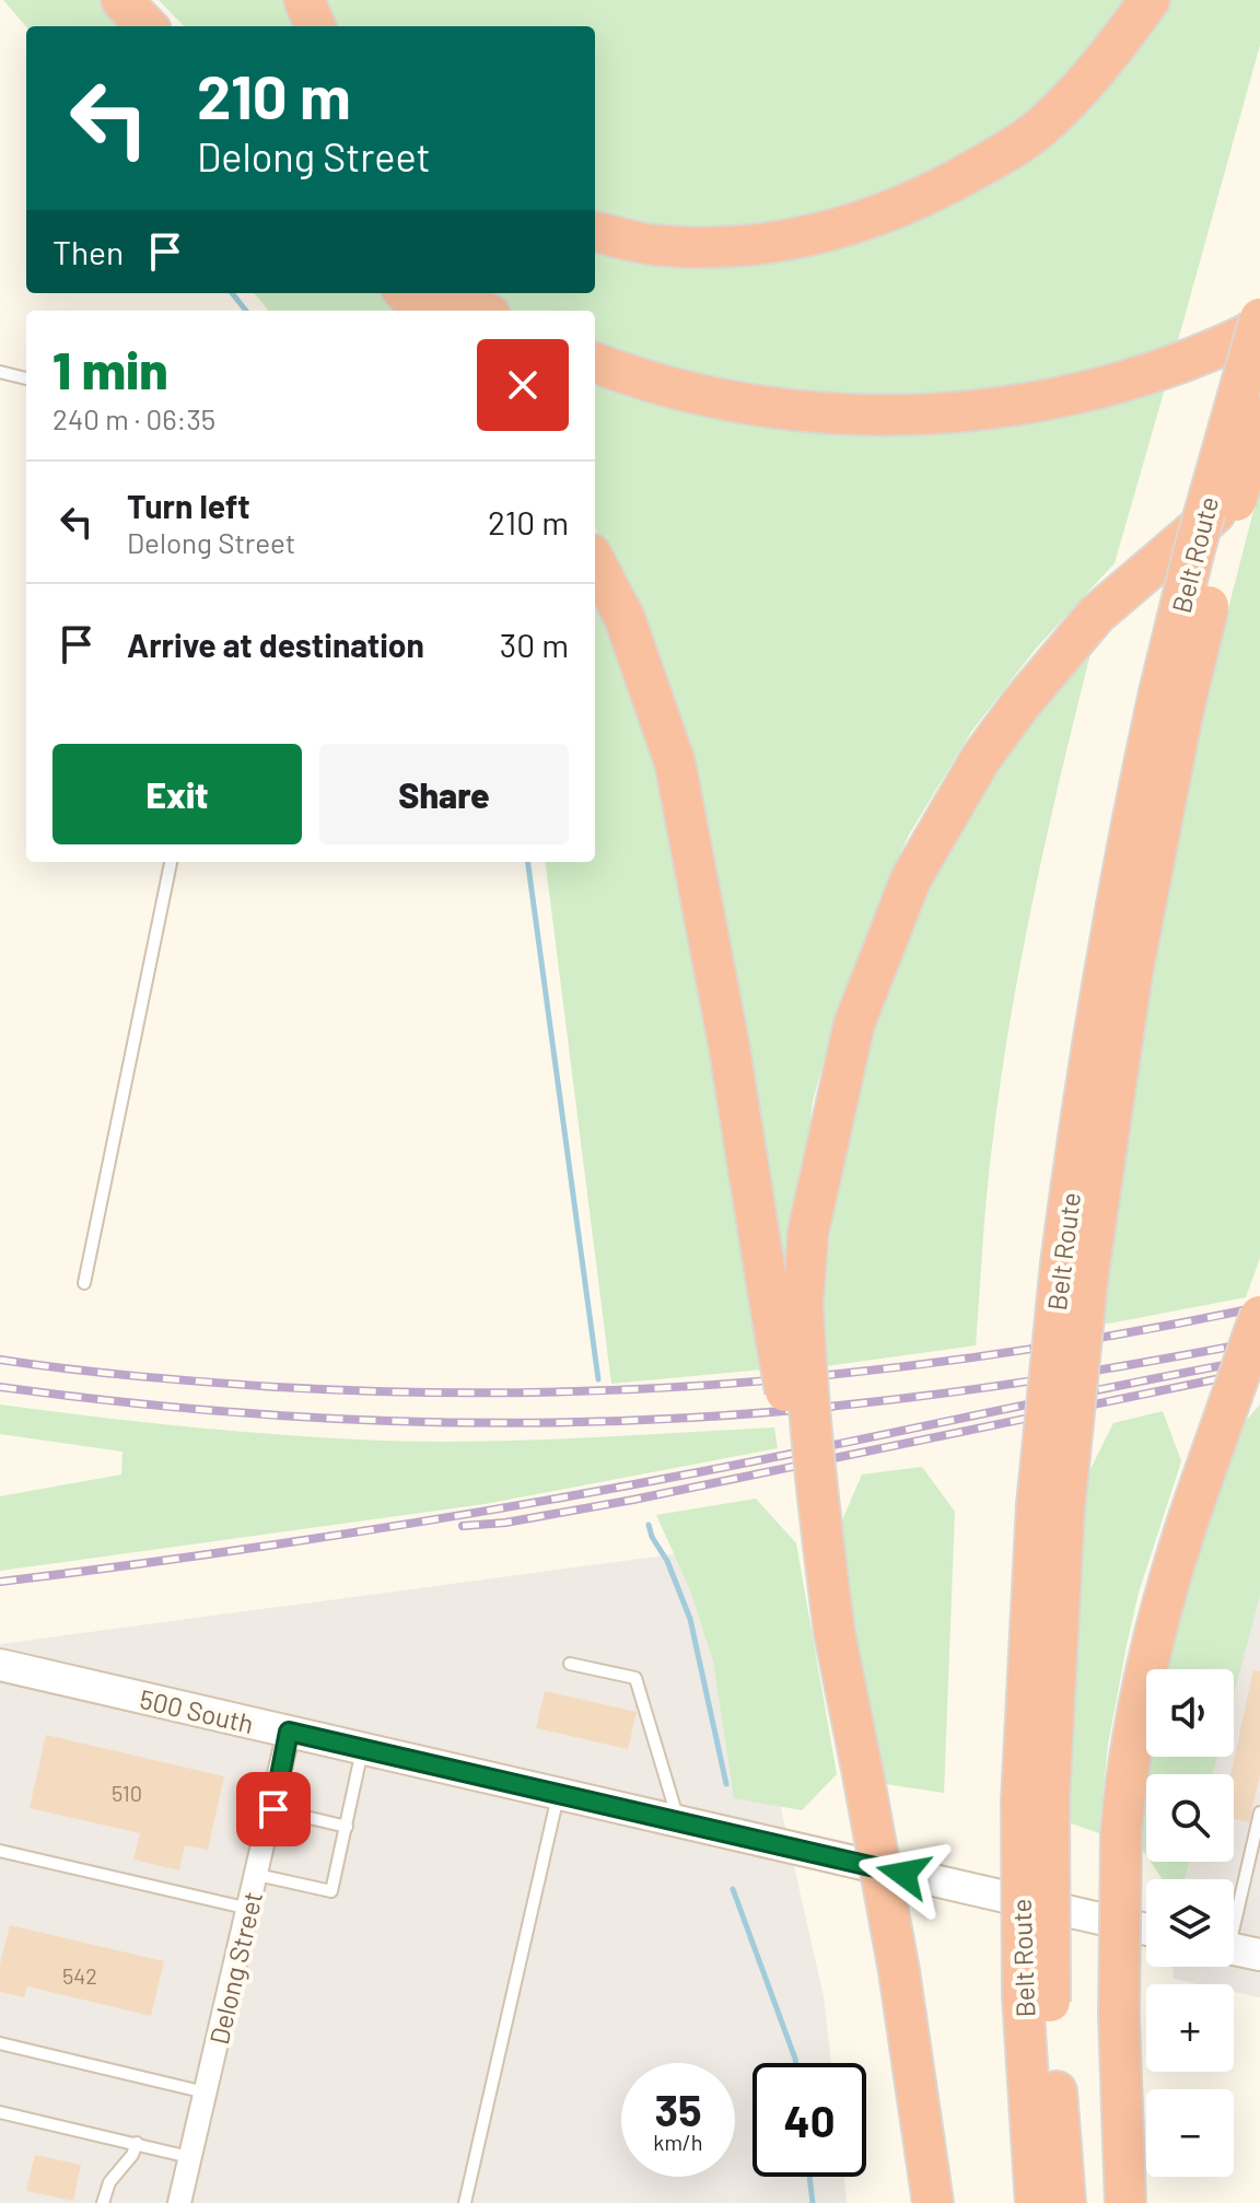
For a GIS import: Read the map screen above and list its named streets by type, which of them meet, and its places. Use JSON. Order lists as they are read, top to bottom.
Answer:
{
  "streets": {
    "highway": ["Belt Route"],
    "street": ["500 South", "Delong Street"]
  },
  "crossings": [
    ["500 South", "Delong Street"]
  ],
  "house_numbers": ["510", "542"],
  "page": {
    "turn": ["210 m", "Delong Street"],
    "then": "Then",
    "heading": ["1 min", "240 m · 06:35"],
    "list": [
      {
        "name": "Turn left",
        "note": "Delong Street",
        "value": "210 m"
      },
      {
        "name": "Arrive at destination",
        "value": "30 m"
      }
    ],
    "buttons": ["Exit", "Share"],
    "map_buttons": ["+", "−"],
    "speed": "35 km/h",
    "limit": "40"
  }
}
